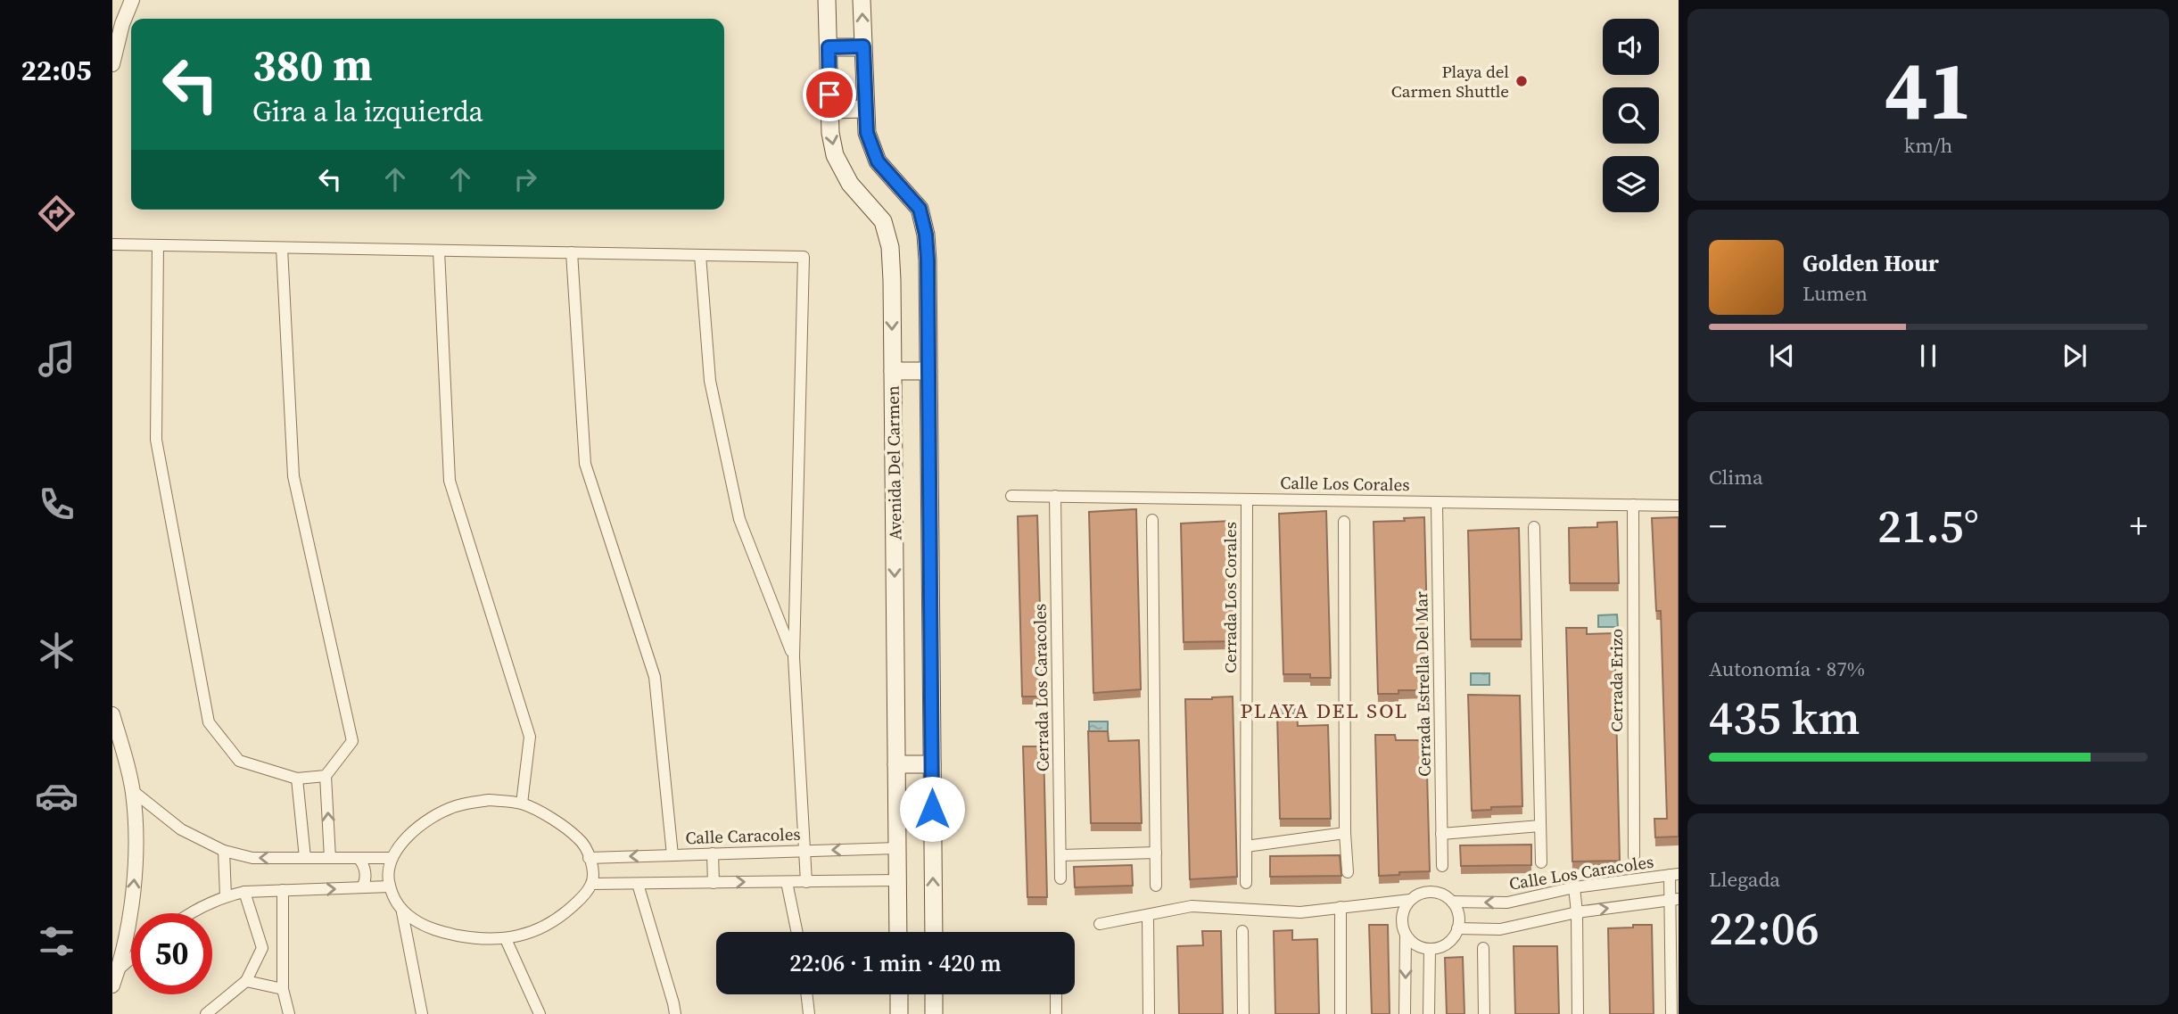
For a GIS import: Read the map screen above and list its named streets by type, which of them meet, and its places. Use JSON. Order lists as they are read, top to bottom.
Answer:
{
  "streets": {
    "main road": ["Avenida Del Carmen"],
    "street": [
      "Calle Los Corales",
      "Cerrada Los Corales",
      "Cerrada Erizo",
      "Cerrada Estrella Del Mar",
      "Cerrada Los Caracoles",
      "Calle Caracoles",
      "Calle Los Caracoles"
    ]
  },
  "crossings": [
    ["Avenida Del Carmen", "Calle Caracoles"],
    ["Calle Los Corales", "Cerrada Los Corales"],
    ["Calle Los Corales", "Cerrada Erizo"],
    ["Calle Los Corales", "Cerrada Estrella Del Mar"],
    ["Calle Los Corales", "Cerrada Los Caracoles"]
  ],
  "districts": ["PLAYA DEL SOL"],
  "places": ["Playa del Carmen Shuttle"],
  "page": {
    "tabs": "22:05",
    "tile": [
      ["41", "km/h"],
      "Clima",
      ["Autonomía · 87%", "435 km"],
      ["Llegada", "22:06"]
    ],
    "turn": ["380 m", "Gira a la izquierda"],
    "song": ["Golden Hour", "Lumen"],
    "heat": ["−", "21.5°", "+"],
    "limit": "50",
    "trip": "22:06 · 1 min · 420 m"
  }
}
